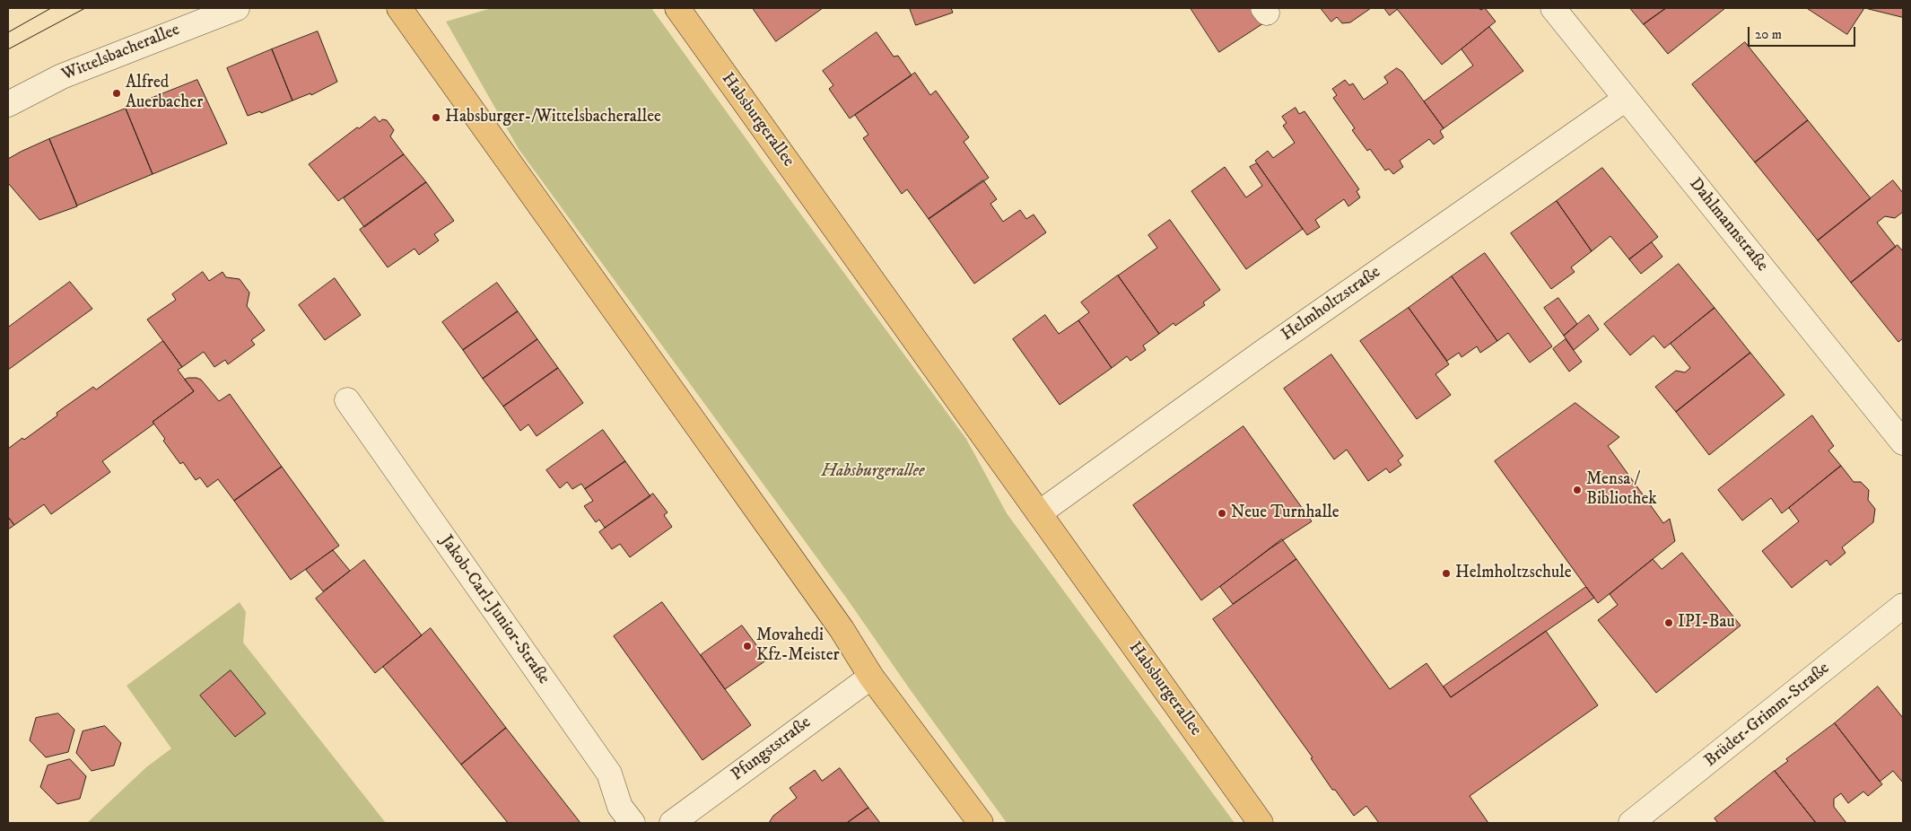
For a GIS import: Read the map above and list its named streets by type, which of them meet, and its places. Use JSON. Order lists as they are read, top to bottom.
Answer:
{
  "streets": {
    "main road": ["Habsburgerallee"],
    "street": [
      "Wittelsbacherallee",
      "Dahlmannstraße",
      "Helmholtzstraße",
      "Jakob-Carl-Junior-Straße",
      "Brüder-Grimm-Straße",
      "Pfungststraße"
    ]
  },
  "crossings": [
    ["Habsburgerallee", "Helmholtzstraße"],
    ["Dahlmannstraße", "Helmholtzstraße"]
  ],
  "parks": ["Habsburgerallee"],
  "places": [
    "Alfred Auerbacher",
    "Habsburger-/Wittelsbacherallee",
    "Mensa / Bibliothek",
    "Neue Turnhalle",
    "Helmholtzschule",
    "IPI-Bau",
    "Movahedi Kfz-Meister"
  ],
  "scale_bar": "20 m"
}
